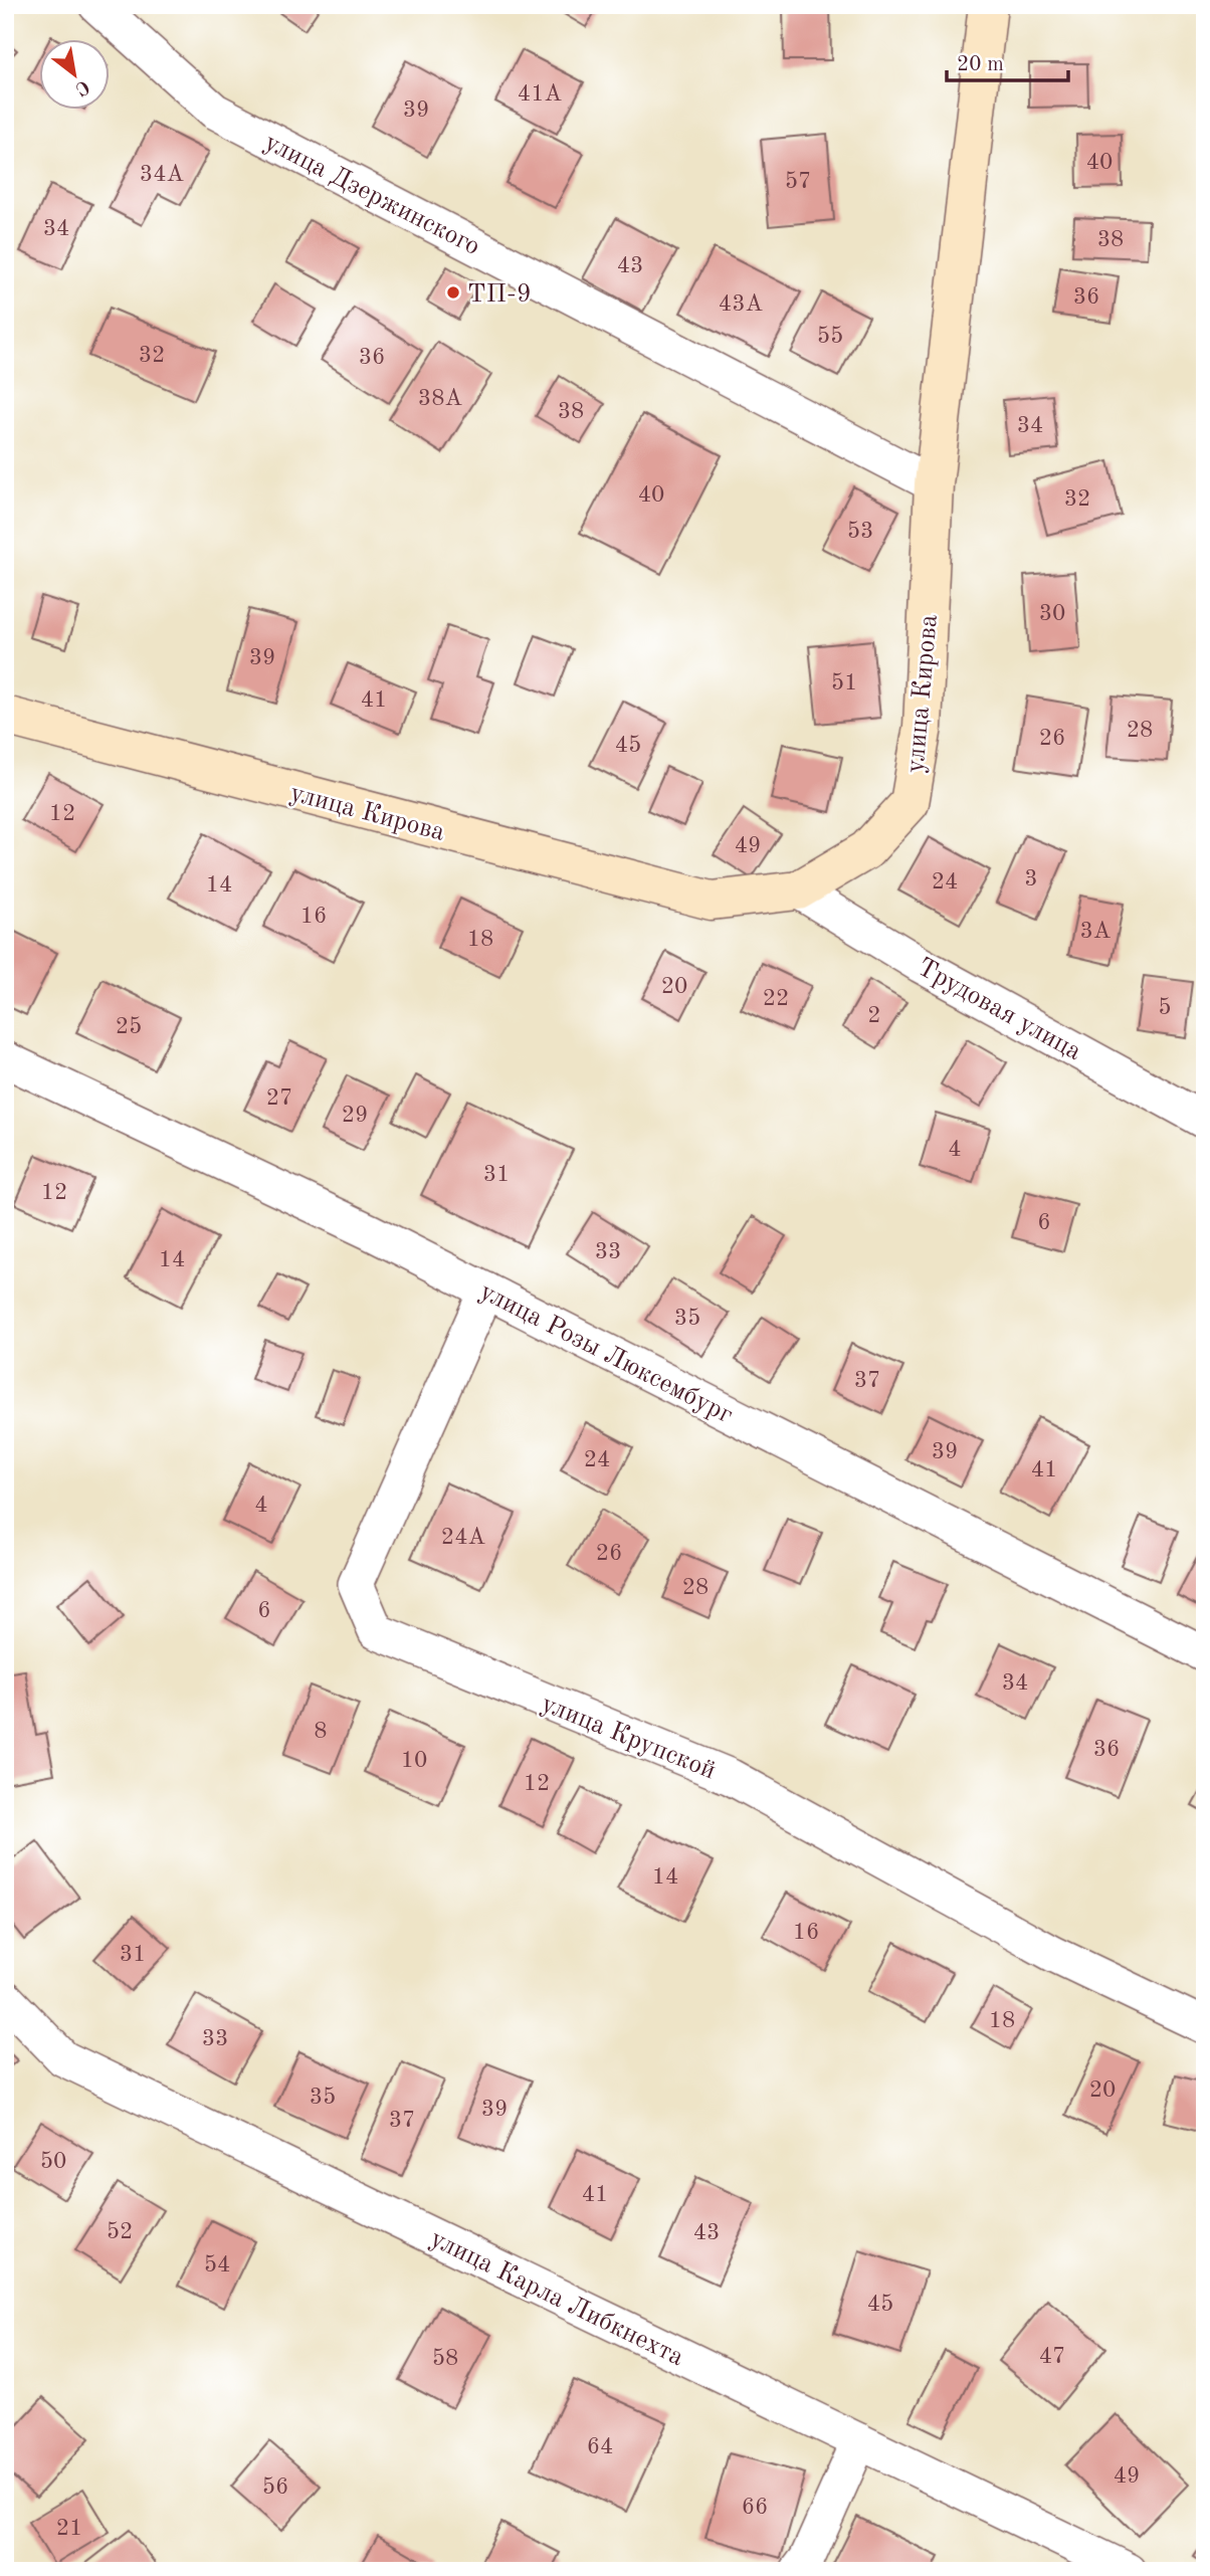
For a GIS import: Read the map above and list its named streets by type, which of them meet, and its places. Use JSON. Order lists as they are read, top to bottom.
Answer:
{
  "streets": {
    "main road": ["улица Кирова"],
    "street": [
      "улица Дзержинского",
      "Трудовая улица",
      "улица Розы Люксембург",
      "улица Крупской",
      "улица Карла Либкнехта"
    ]
  },
  "crossings": [
    ["улица Дзержинского", "улица Кирова"],
    ["улица Кирова", "Трудовая улица"],
    ["улица Розы Люксембург", "улица Крупской"]
  ],
  "places": ["ТП-9"],
  "house_numbers": [
    "41А",
    "39",
    "40",
    "34А",
    "57",
    "34",
    "38",
    "43",
    "36",
    "43А",
    "55",
    "32",
    "36",
    "38А",
    "38",
    "34",
    "40",
    "32",
    "53",
    "30",
    "39",
    "51",
    "41",
    "28",
    "26",
    "45",
    "12",
    "49",
    "3",
    "24",
    "14",
    "16",
    "3А",
    "18",
    "20",
    "22",
    "5",
    "2",
    "25",
    "27",
    "29",
    "4",
    "31",
    "12",
    "6",
    "33",
    "14",
    "35",
    "37",
    "39",
    "24",
    "41",
    "4",
    "24А",
    "26",
    "28",
    "6",
    "34",
    "8",
    "36",
    "10",
    "12",
    "14",
    "16",
    "31",
    "18",
    "33",
    "20",
    "35",
    "39",
    "37",
    "50",
    "41",
    "52",
    "43",
    "54",
    "45",
    "47",
    "58",
    "64",
    "49",
    "56",
    "66",
    "21"
  ],
  "scale_bar": "20 m",
  "north": "bottom right"
}
